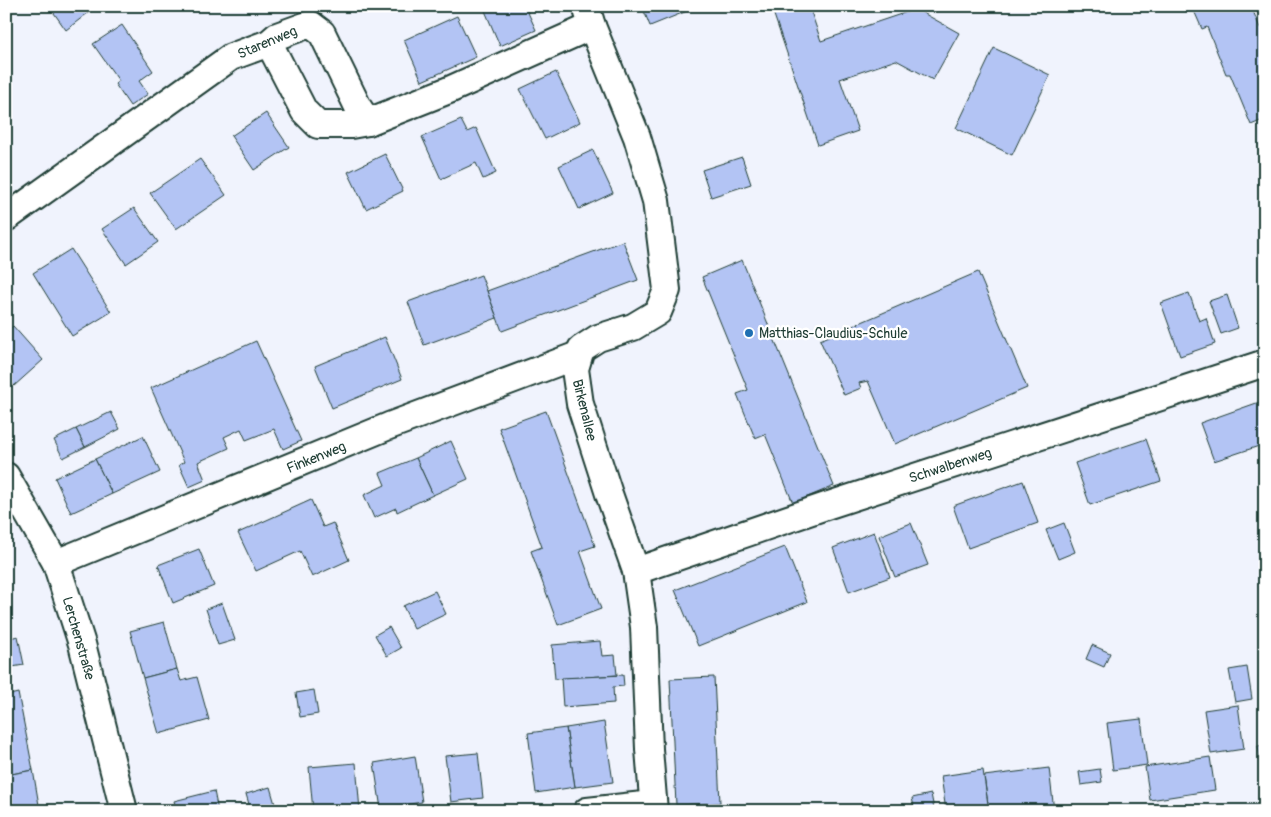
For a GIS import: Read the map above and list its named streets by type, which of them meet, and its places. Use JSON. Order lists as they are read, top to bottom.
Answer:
{
  "streets": {
    "street": [
      "Starenweg",
      "Birkenallee",
      "Finkenweg",
      "Schwalbenweg",
      "Lerchenstraße"
    ]
  },
  "crossings": [
    ["Birkenallee", "Finkenweg"],
    ["Birkenallee", "Schwalbenweg"],
    ["Finkenweg", "Lerchenstraße"]
  ],
  "places": ["Matthias-Claudius-Schule"]
}
